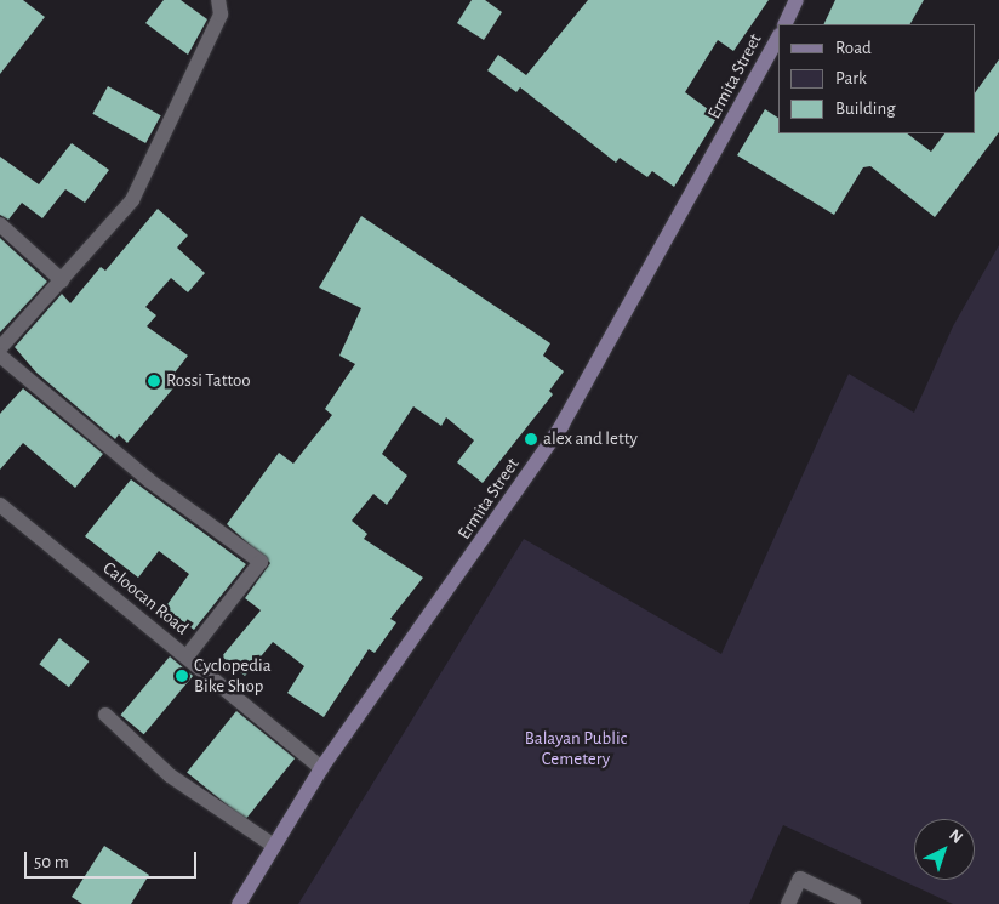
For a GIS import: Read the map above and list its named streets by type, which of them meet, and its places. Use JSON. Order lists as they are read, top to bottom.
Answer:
{
  "streets": {
    "main road": ["Ermita Street"],
    "street": ["Caloocan Road"]
  },
  "crossings": [
    ["Ermita Street", "Caloocan Road"]
  ],
  "parks": ["Balayan Public Cemetery"],
  "places": ["Rossi Tattoo", "alex and letty", "Cyclopedia Bike Shop"],
  "legend": ["Road", "Park", "Building"],
  "scale_bar": "50 m",
  "north": "top right"
}
